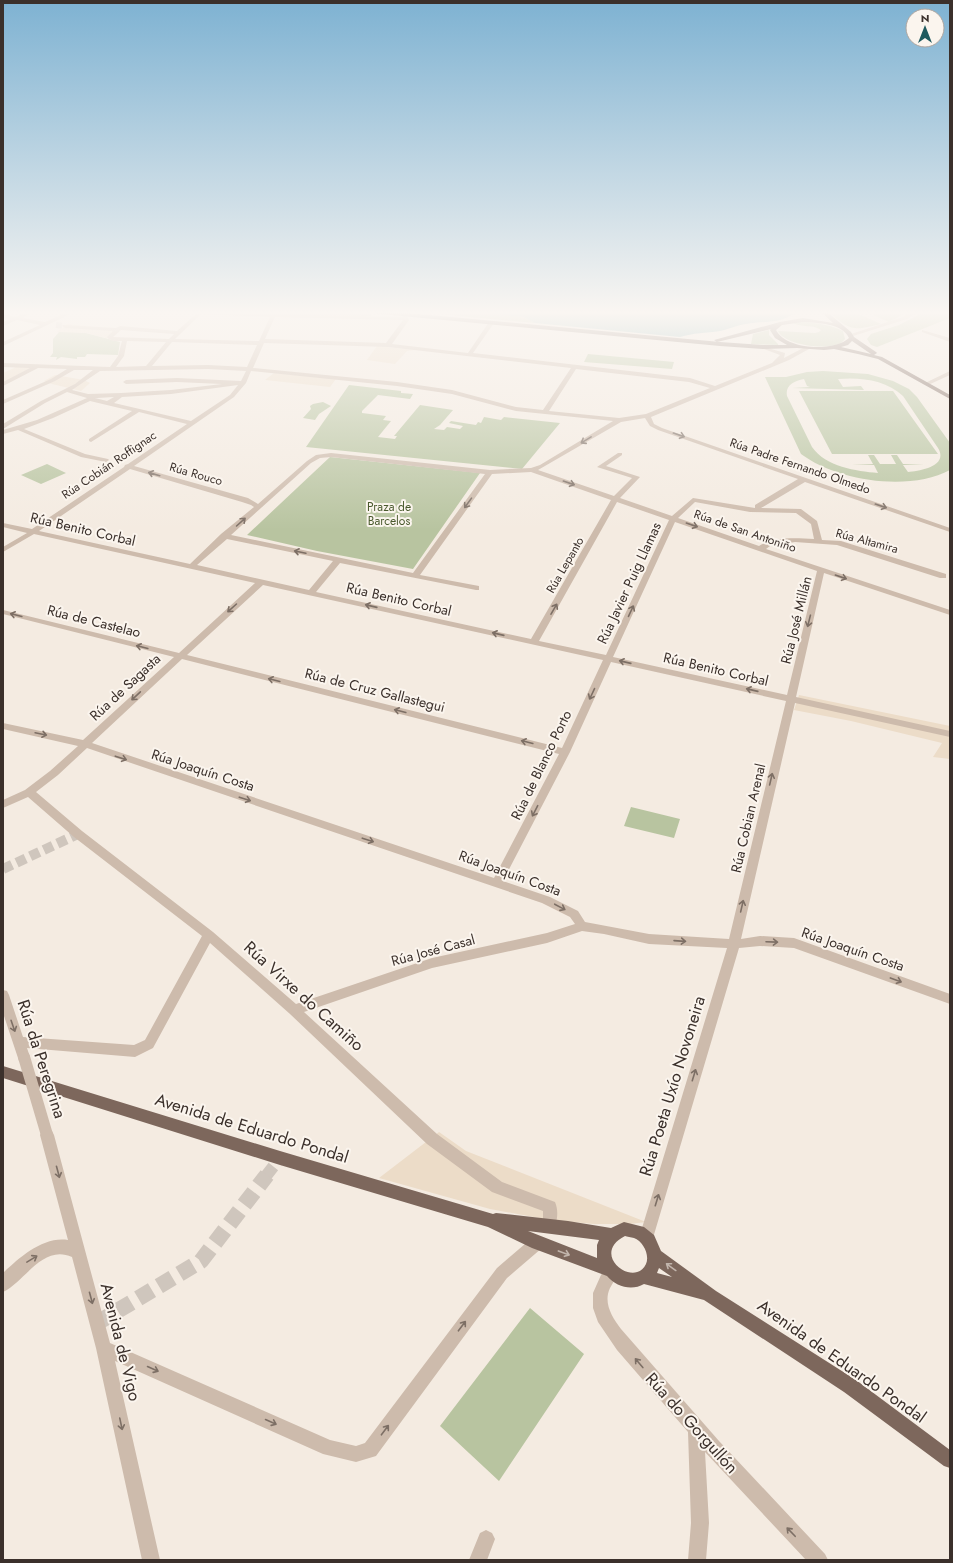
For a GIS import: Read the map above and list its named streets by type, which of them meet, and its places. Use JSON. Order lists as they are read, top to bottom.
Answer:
{
  "streets": {
    "main road": ["Avenida de Eduardo Pondal"],
    "street": [
      "Rúa Cobián Roffignac",
      "Rúa Padre Fernando Olmedo",
      "Rúa Rouco",
      "Rúa Benito Corbal",
      "Rúa de San Antoniño",
      "Rúa Altamira",
      "Rúa Lepanto",
      "Rúa Javier Puig Llamas",
      "Rúa José Millán",
      "Rúa de Castelao",
      "Rúa de Sagasta",
      "Rúa de Cruz Gallastegui",
      "Rúa de Blanco Porto",
      "Rúa Joaquín Costa",
      "Rúa Cobian Arenal",
      "Rúa José Casal",
      "Rúa Virxe do Camiño",
      "Rúa da Peregrina",
      "Rúa Poeta Uxío Novoneira",
      "Avenida de Vigo",
      "Rúa do Gorgullón"
    ]
  },
  "crossings": [
    ["Rúa Cobián Roffignac", "Rúa Rouco"],
    ["Rúa Cobián Roffignac", "Rúa Benito Corbal"],
    ["Rúa Benito Corbal", "Rúa Lepanto"],
    ["Rúa Benito Corbal", "Rúa Javier Puig Llamas"],
    ["Rúa Benito Corbal", "Rúa José Millán"],
    ["Rúa Benito Corbal", "Rúa de Sagasta"],
    ["Rúa Benito Corbal", "Rúa de Blanco Porto"],
    ["Rúa Benito Corbal", "Rúa Cobian Arenal"],
    ["Rúa de San Antoniño", "Rúa Altamira"],
    ["Rúa de San Antoniño", "Rúa Lepanto"],
    ["Rúa de San Antoniño", "Rúa Javier Puig Llamas"],
    ["Rúa de San Antoniño", "Rúa José Millán"],
    ["Rúa Javier Puig Llamas", "Rúa de Blanco Porto"],
    ["Rúa José Millán", "Rúa Cobian Arenal"],
    ["Rúa de Castelao", "Rúa de Sagasta"],
    ["Rúa de Castelao", "Rúa de Cruz Gallastegui"],
    ["Rúa de Sagasta", "Rúa de Cruz Gallastegui"],
    ["Rúa de Sagasta", "Rúa Joaquín Costa"],
    ["Rúa de Sagasta", "Rúa Virxe do Camiño"],
    ["Rúa de Cruz Gallastegui", "Rúa de Blanco Porto"],
    ["Rúa de Blanco Porto", "Rúa Joaquín Costa"],
    ["Rúa Joaquín Costa", "Rúa Cobian Arenal"],
    ["Rúa Joaquín Costa", "Rúa José Casal"],
    ["Rúa Joaquín Costa", "Rúa Poeta Uxío Novoneira"],
    ["Rúa Cobian Arenal", "Rúa Poeta Uxío Novoneira"],
    ["Rúa José Casal", "Rúa Virxe do Camiño"],
    ["Rúa da Peregrina", "Avenida de Vigo"],
    ["Rúa Poeta Uxío Novoneira", "Rúa do Gorgullón"]
  ],
  "one_way": [
    "Rúa Padre Fernando Olmedo",
    "Rúa de San Antoniño",
    "Rúa Lepanto",
    "Rúa Javier Puig Llamas",
    "Rúa José Millán",
    "Rúa de Castelao",
    "Rúa de Sagasta",
    "Rúa de Cruz Gallastegui",
    "Rúa de Blanco Porto",
    "Rúa Joaquín Costa",
    "Rúa Cobian Arenal",
    "Rúa Poeta Uxío Novoneira",
    "Avenida de Vigo",
    "Rúa do Gorgullón"
  ],
  "parks": ["Praza de Barcelos"],
  "north": "top"
}
